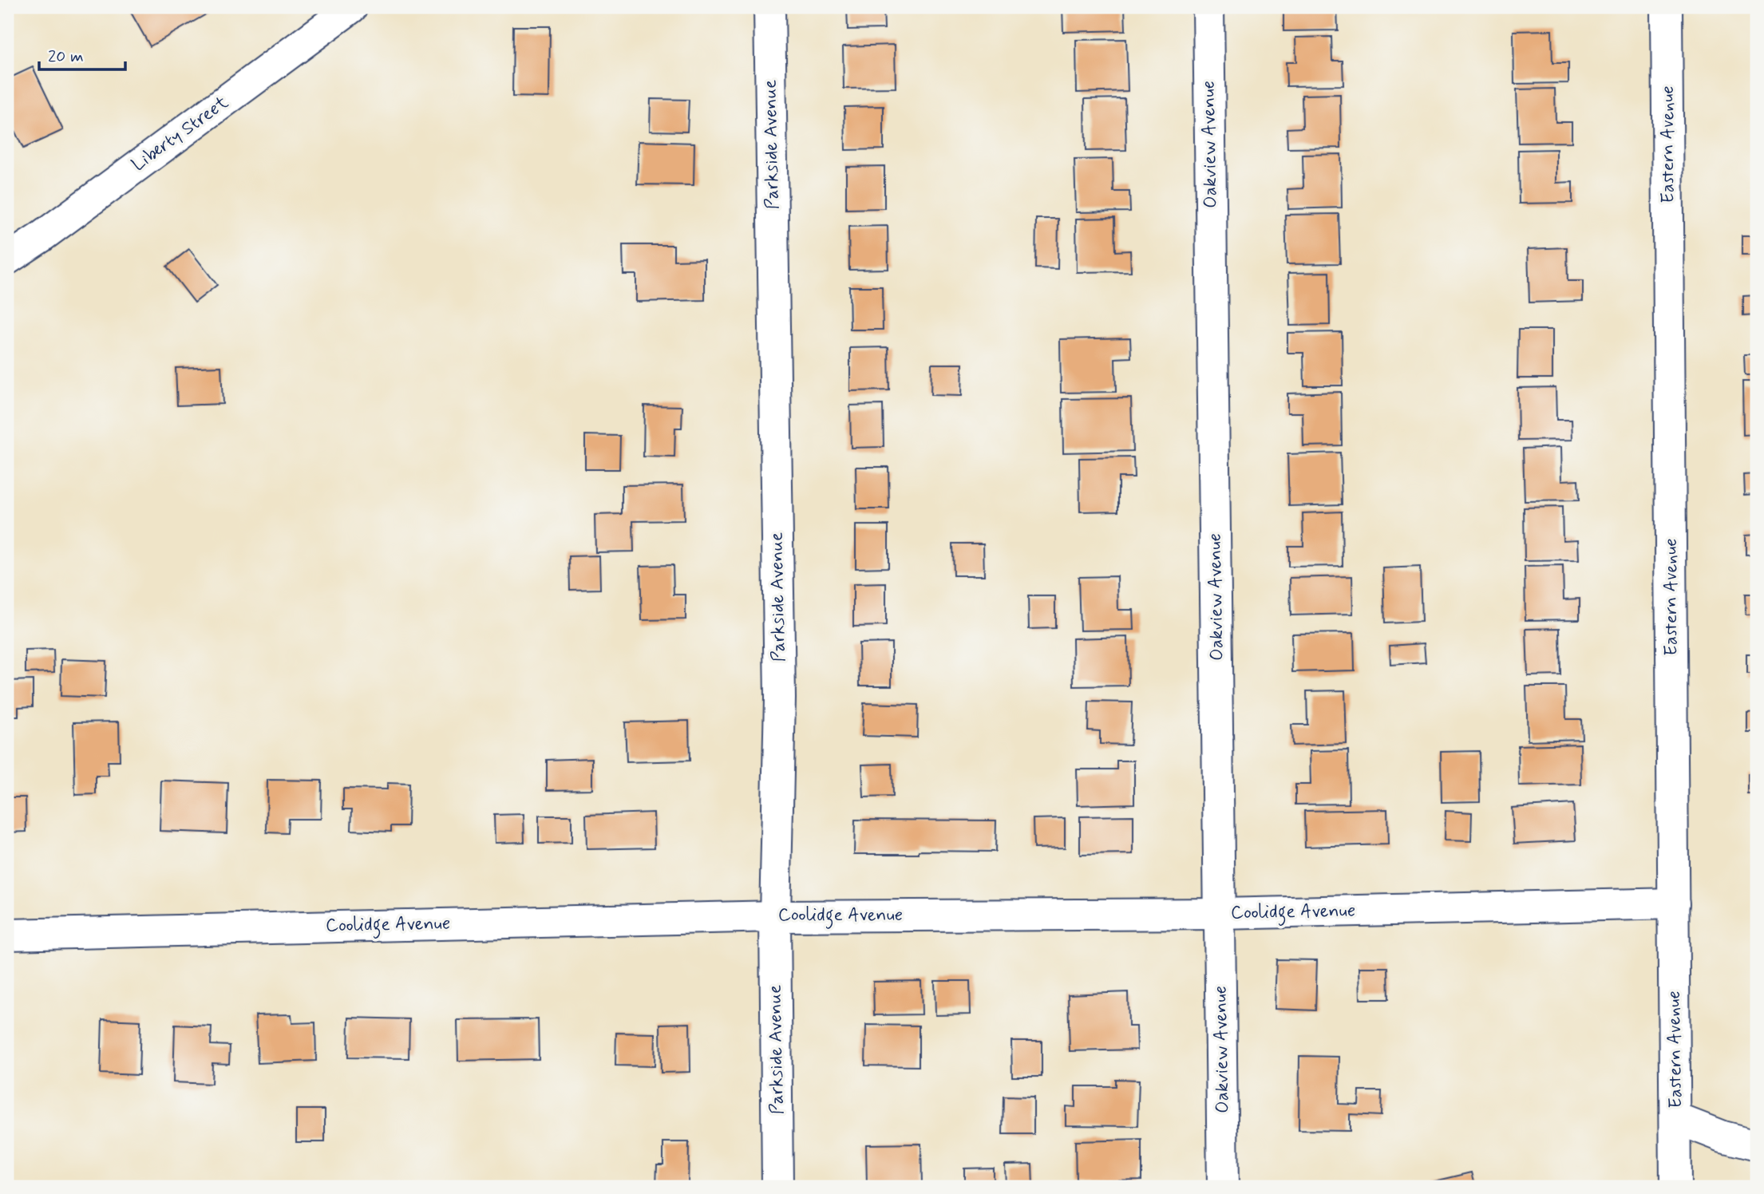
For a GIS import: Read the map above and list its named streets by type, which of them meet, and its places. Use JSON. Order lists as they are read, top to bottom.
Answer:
{
  "streets": {
    "street": [
      "Liberty Street",
      "Parkside Avenue",
      "Oakview Avenue",
      "Eastern Avenue",
      "Coolidge Avenue"
    ]
  },
  "crossings": [
    ["Parkside Avenue", "Coolidge Avenue"],
    ["Oakview Avenue", "Coolidge Avenue"],
    ["Eastern Avenue", "Coolidge Avenue"]
  ],
  "scale_bar": "20 m"
}
